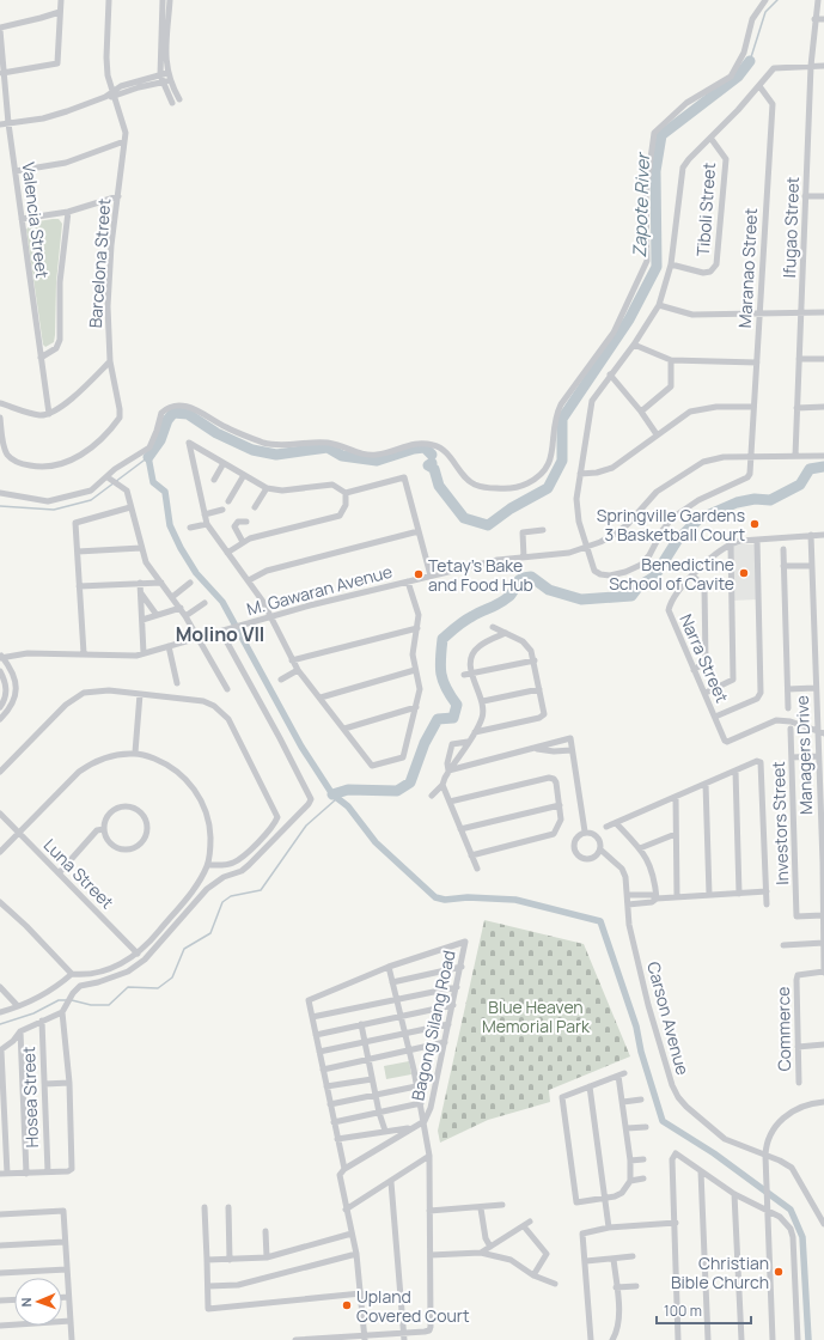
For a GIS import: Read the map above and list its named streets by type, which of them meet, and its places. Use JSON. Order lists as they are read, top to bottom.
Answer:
{
  "streets": {
    "street": [
      "Tiboli Street",
      "Valencia Street",
      "Ifugao Street",
      "Barcelona Street",
      "Maranao Street",
      "M. Gawaran Avenue",
      "Narra Street",
      "Managers Drive",
      "Investors Street",
      "Luna Street",
      "Carson Avenue",
      "Bagong Silang Road",
      "Commerce",
      "Hosea Street"
    ]
  },
  "crossings": [
    ["Ifugao Street", "M. Gawaran Avenue"],
    ["Maranao Street", "M. Gawaran Avenue"],
    ["Narra Street", "Managers Drive"],
    ["Managers Drive", "Investors Street"],
    ["Managers Drive", "Commerce"]
  ],
  "districts": ["Molino VII"],
  "water": ["Zapote River"],
  "parks": ["Blue Heaven Memorial Park"],
  "places": [
    "Springville Gardens 3 Basketball Court",
    "Benedictine School of Cavite",
    "Tetay's Bake and Food Hub",
    "Christian Bible Church",
    "Upland Covered Court"
  ],
  "scale_bar": "100 m",
  "north": "left"
}
